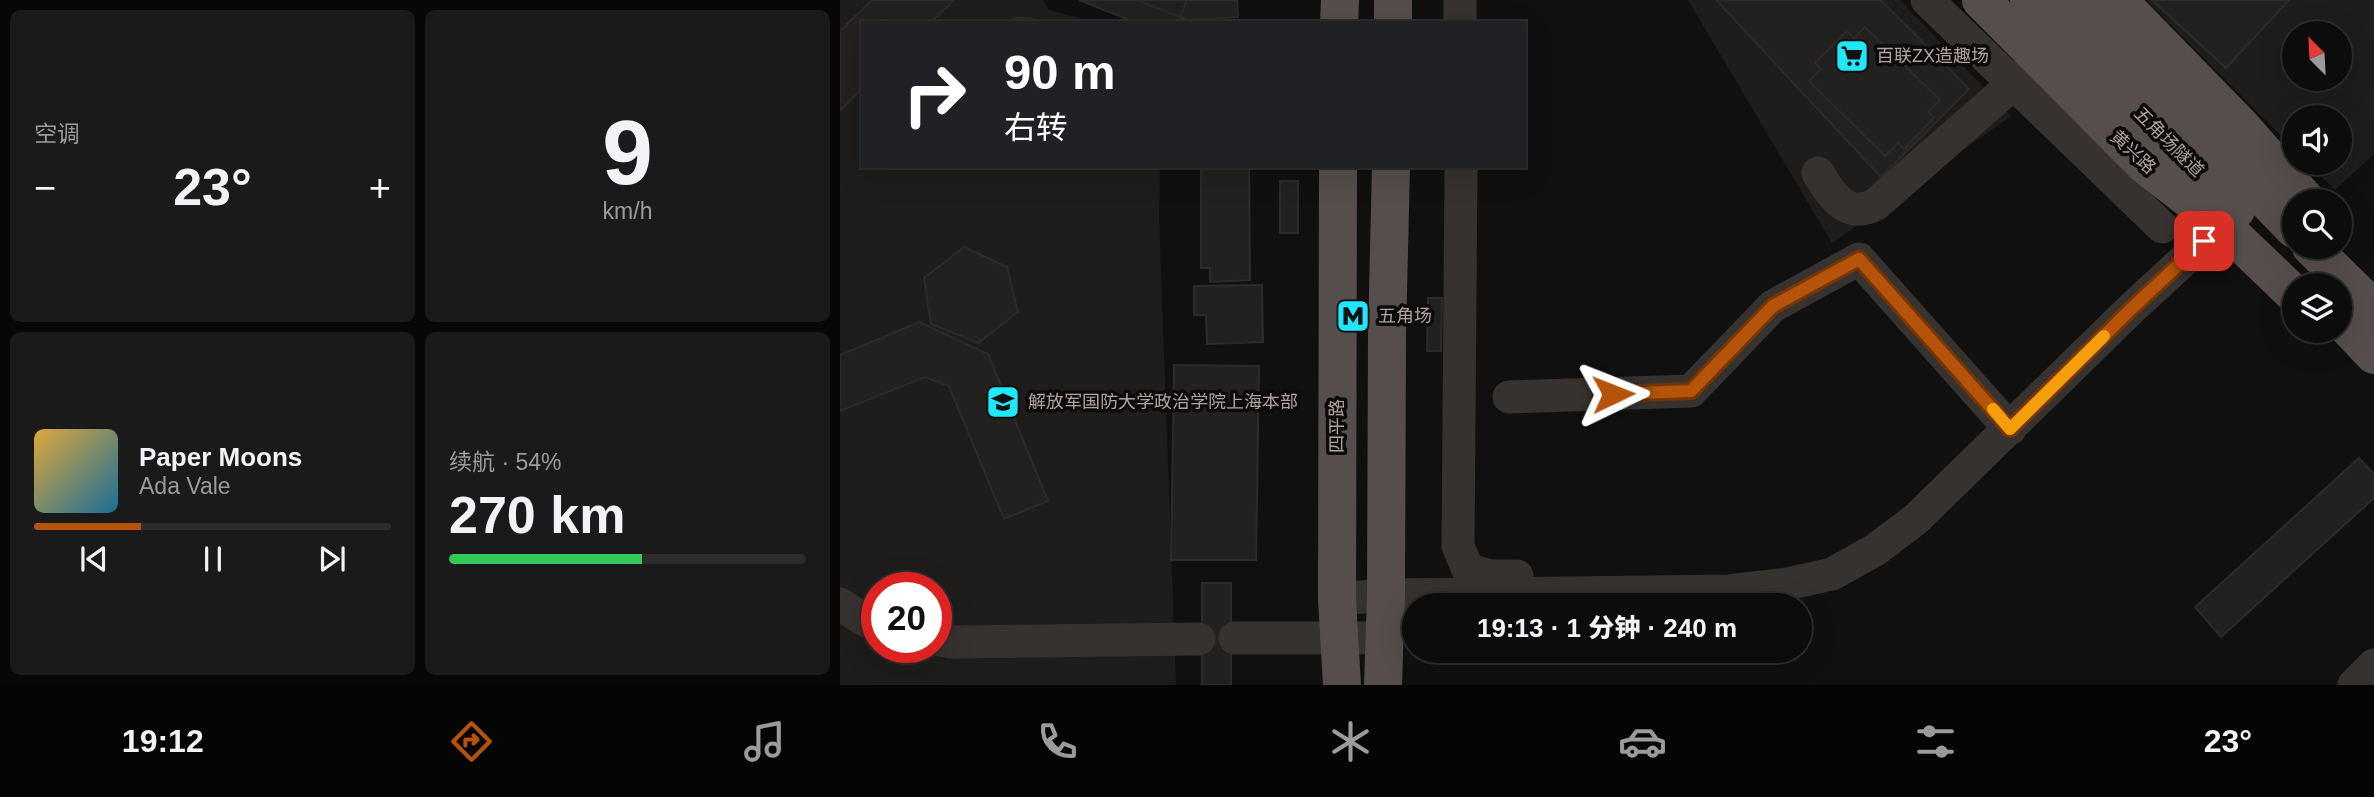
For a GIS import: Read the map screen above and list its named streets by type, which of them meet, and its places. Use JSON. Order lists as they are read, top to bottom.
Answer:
{
  "streets": {
    "main road": ["五角场隧道", "黄兴路", "四平路"]
  },
  "places": {
    "supermarket": ["百联ZX造趣场"],
    "metro station": ["五角场"],
    "school or university": ["解放军国防大学政治学院上海本部"]
  },
  "north": "top left",
  "page": {
    "tile": [
      "空调",
      ["9", "km/h"],
      ["续航 · 54%", "270 km"]
    ],
    "turn": ["90 m", "右转"],
    "heat": ["−", "23°", "+"],
    "song": ["Paper Moons", "Ada Vale"],
    "limit": "20",
    "trip": "19:13 · 1 分钟 · 240 m",
    "tabs": ["19:12", "23°"]
  }
}
